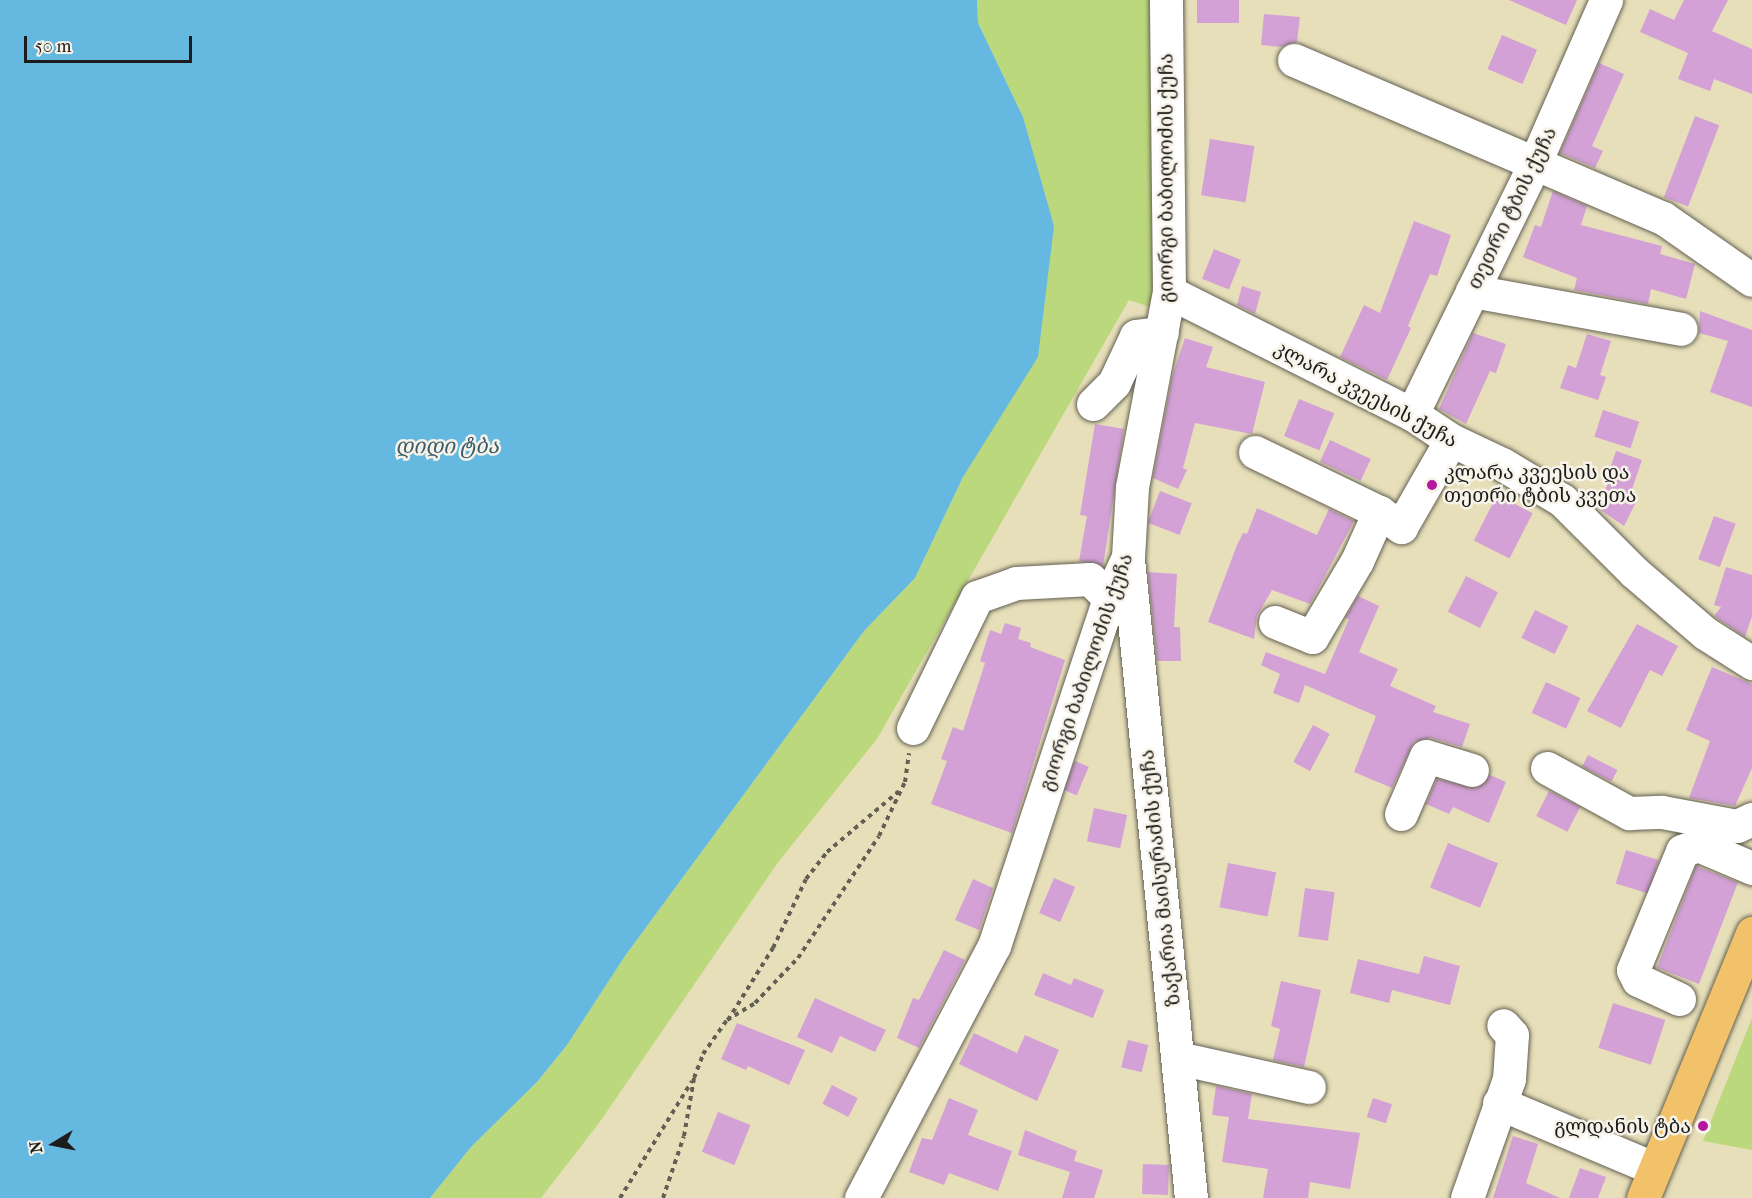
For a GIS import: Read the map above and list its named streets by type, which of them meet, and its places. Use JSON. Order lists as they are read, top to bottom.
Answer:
{
  "streets": {
    "street": [
      "გიორგი ბაბილოძის ქუჩა",
      "თეთრი ტბის ქუჩა",
      "კლარა კვეესის ქუჩა",
      "ზაქარია მაისურაძის ქუჩა"
    ]
  },
  "crossings": [
    ["გიორგი ბაბილოძის ქუჩა", "კლარა კვეესის ქუჩა"],
    ["გიორგი ბაბილოძის ქუჩა", "ზაქარია მაისურაძის ქუჩა"],
    ["თეთრი ტბის ქუჩა", "კლარა კვეესის ქუჩა"]
  ],
  "water": ["დიდი ტბა"],
  "places": ["კლარა კვეესის და თეთრი ტბის კვეთა", "გლდანის ტბა"],
  "scale_bar": "50 m",
  "north": "left"
}
